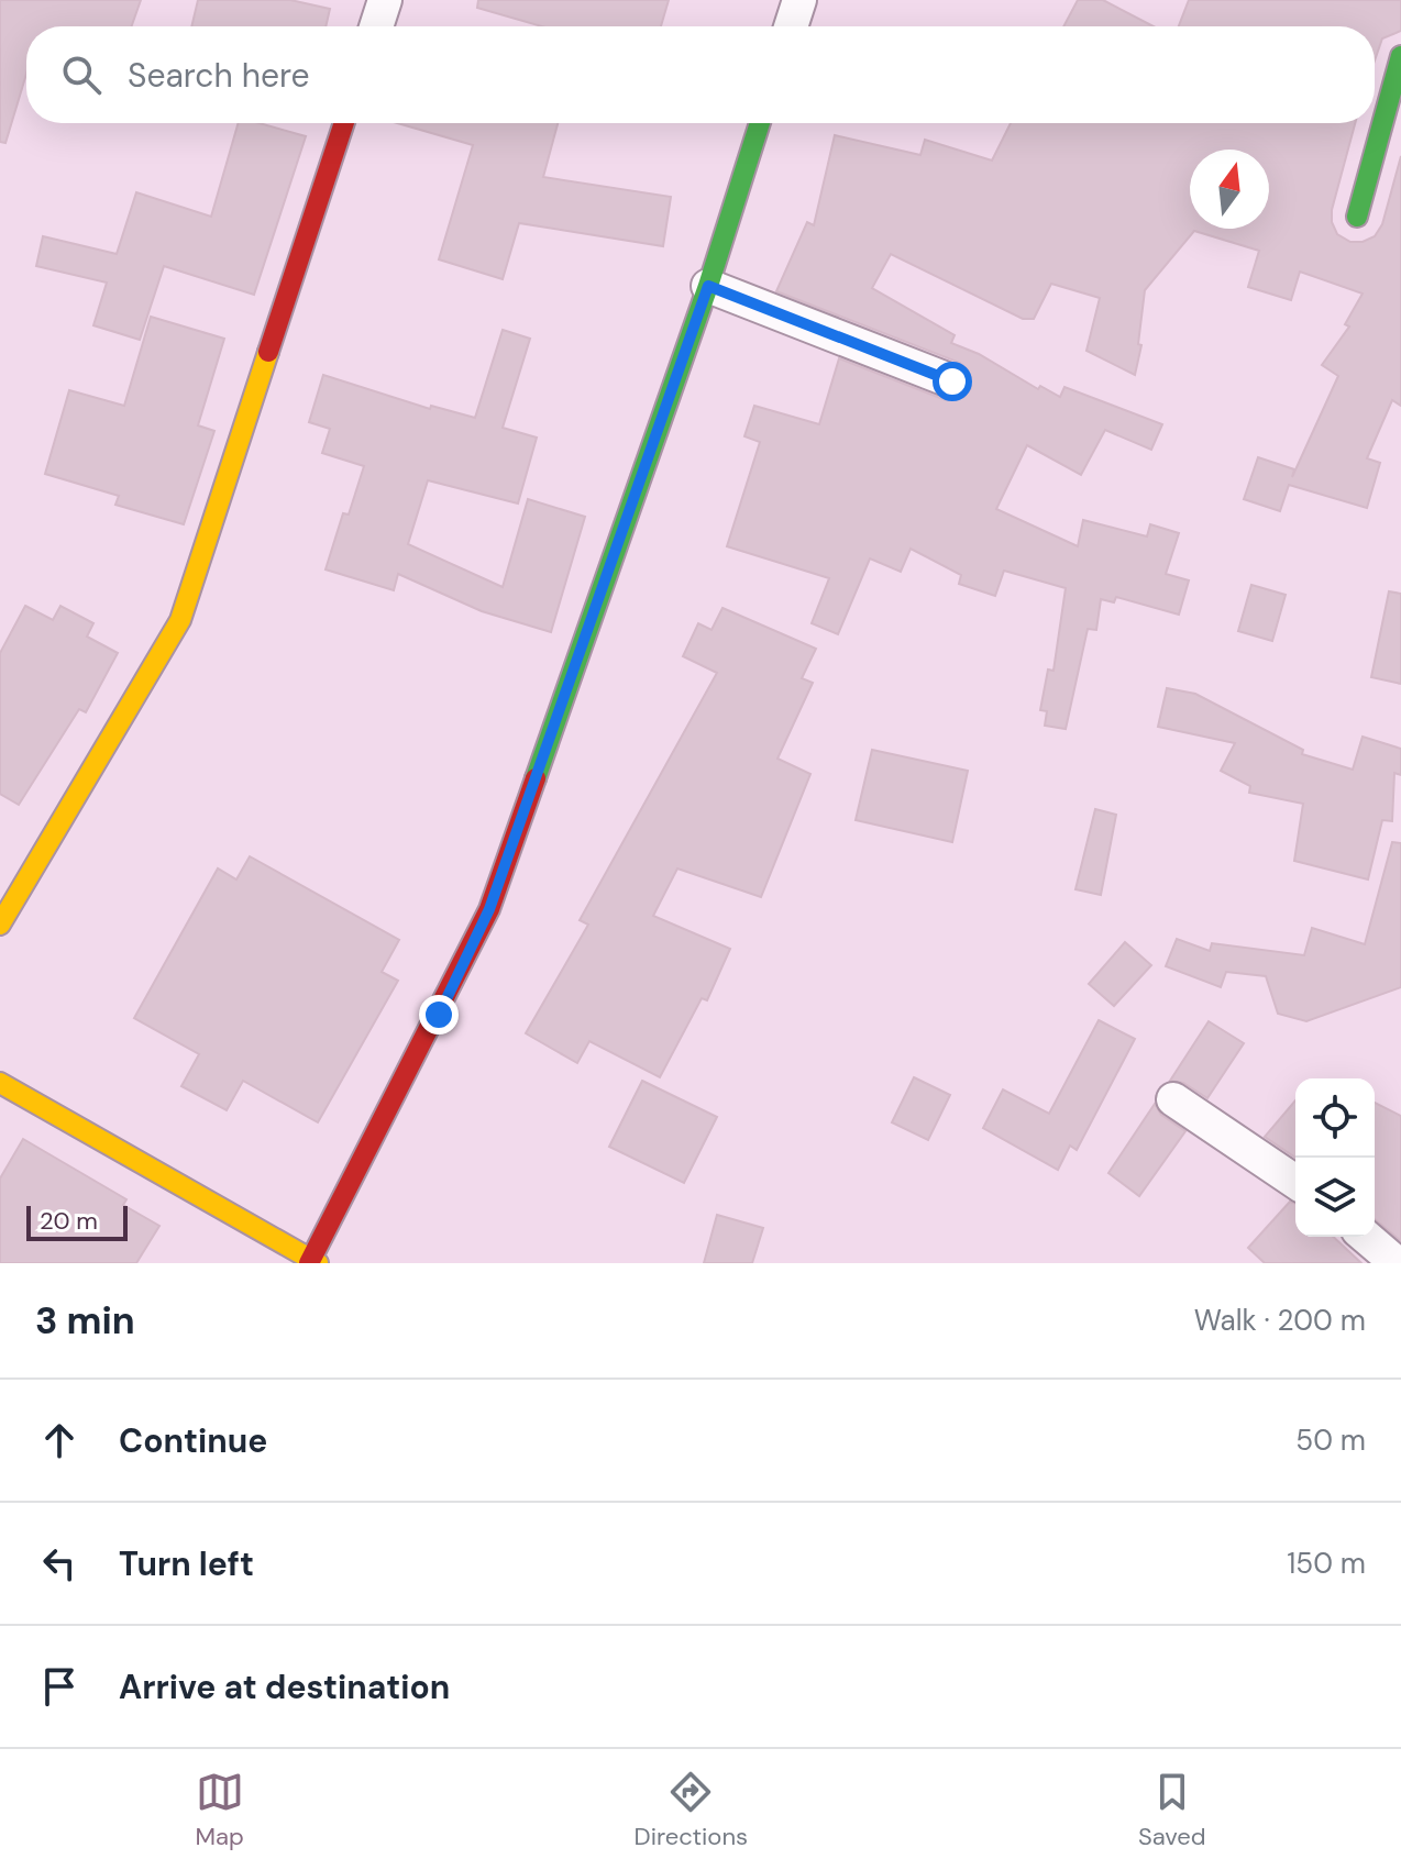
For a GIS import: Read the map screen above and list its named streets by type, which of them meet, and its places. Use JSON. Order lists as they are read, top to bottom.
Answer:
{
  "scale_bar": "20 m",
  "north": "top",
  "page": {
    "search": "Search here",
    "scale": "20 m",
    "heading": ["3 min", "Walk · 200 m"],
    "list": [
      ["Continue", "50 m"],
      ["Turn left", "150 m"],
      "Arrive at destination"
    ],
    "nav": ["Map", "Directions", "Saved"]
  }
}
